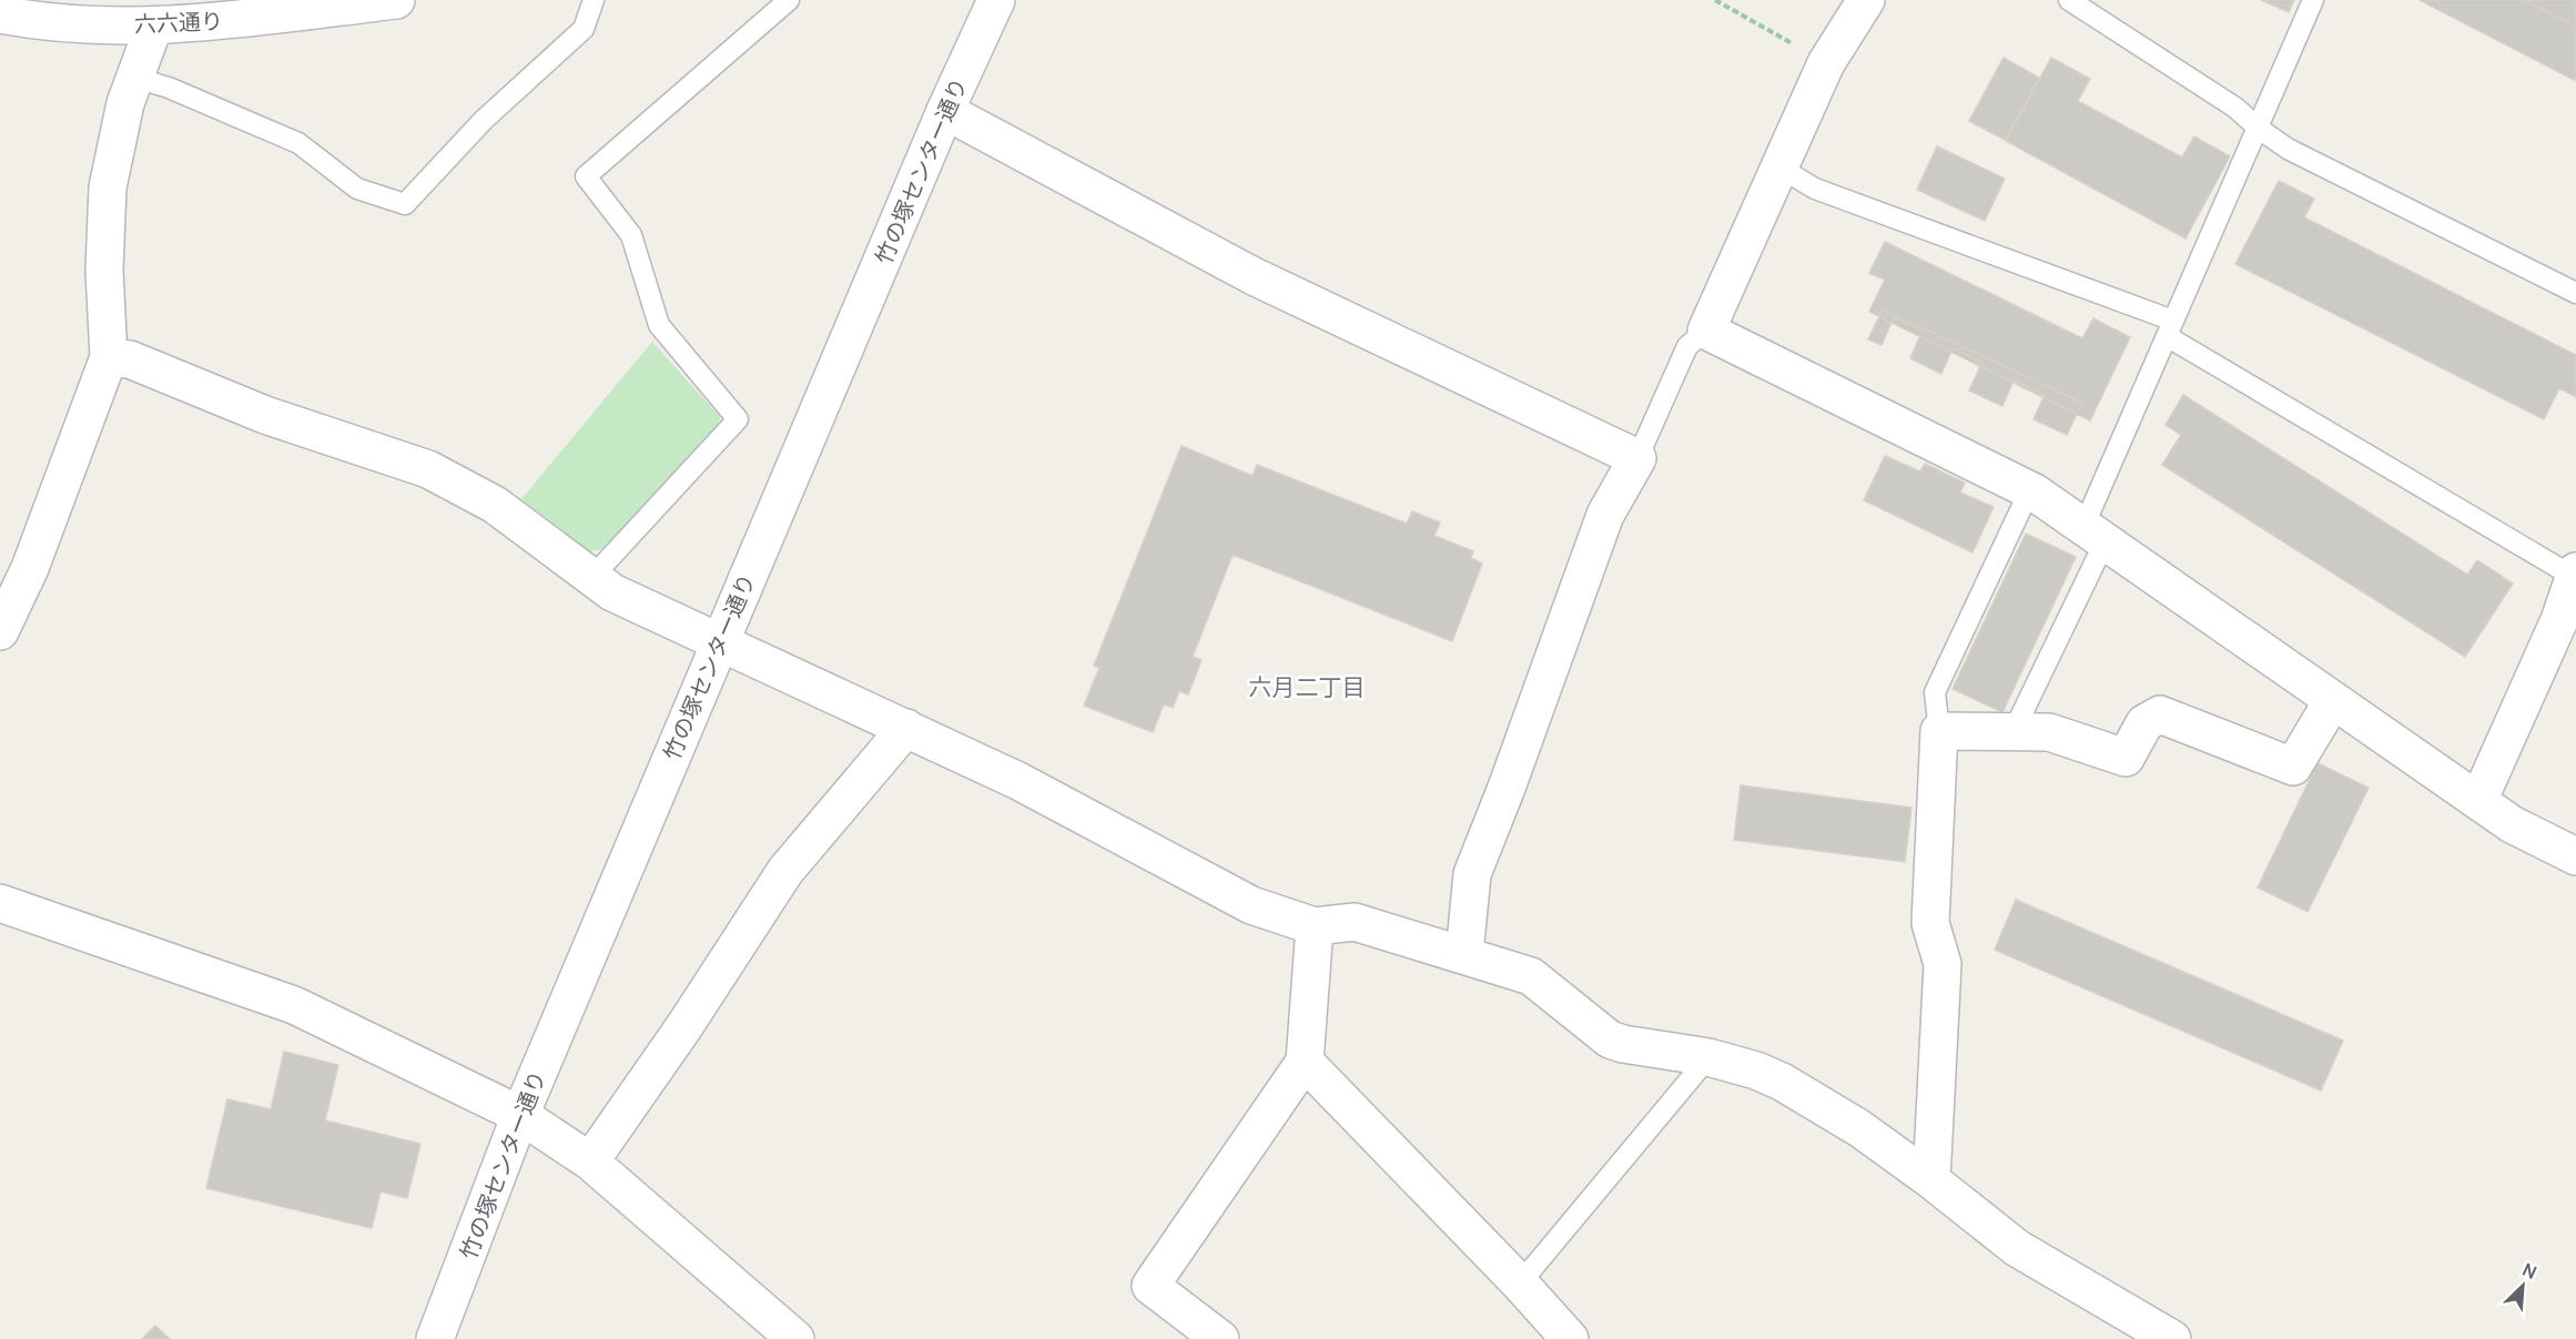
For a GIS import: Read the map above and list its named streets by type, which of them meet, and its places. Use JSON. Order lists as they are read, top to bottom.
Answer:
{
  "streets": {
    "street": ["六六通り", "竹の塚センター通り"]
  },
  "districts": ["六月二丁目"],
  "north": "top right"
}
